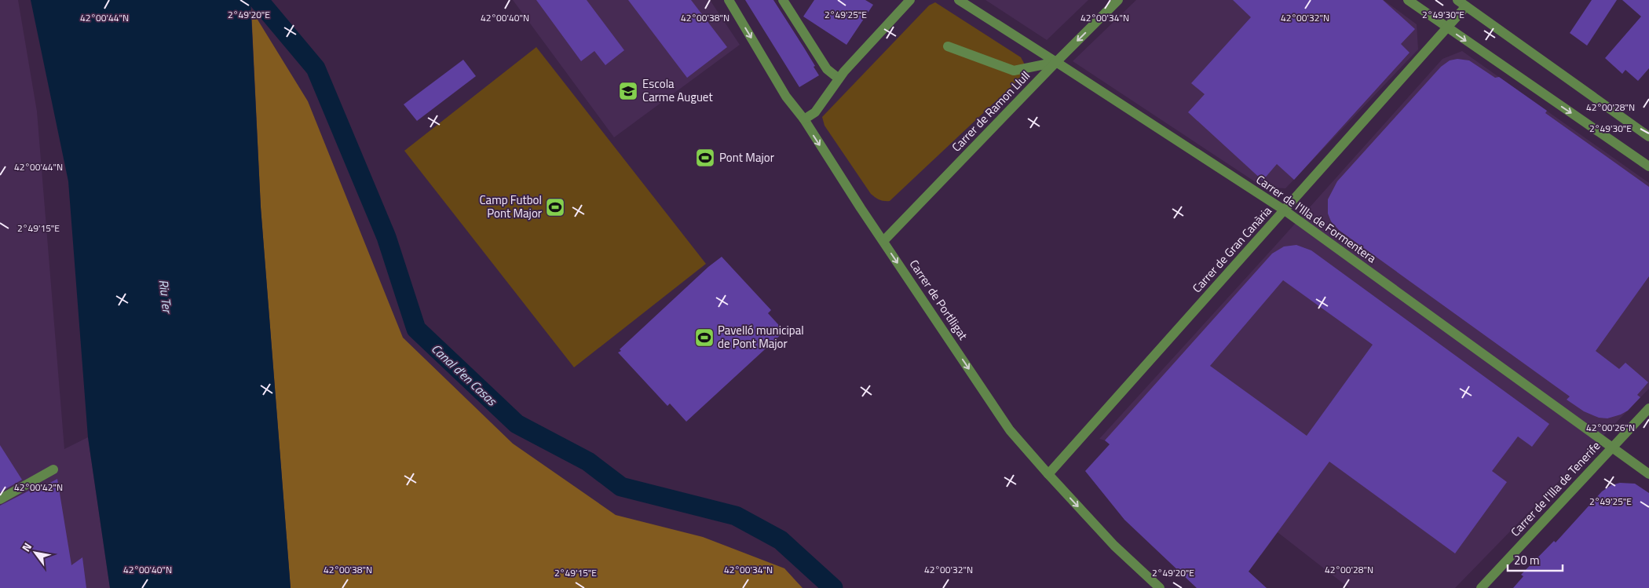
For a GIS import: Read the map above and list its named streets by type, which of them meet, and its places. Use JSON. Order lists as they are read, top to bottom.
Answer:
{
  "streets": {
    "street": [
      "Carrer de Ramon Llull",
      "Carrer de l'Illa de Formentera",
      "Carrer de Gran Canària",
      "Carrer de Portlligat",
      "Carrer de l'Illa de Tenerife"
    ]
  },
  "crossings": [
    ["Carrer de Ramon Llull", "Carrer de l'Illa de Formentera"],
    ["Carrer de Ramon Llull", "Carrer de Portlligat"],
    ["Carrer de l'Illa de Formentera", "Carrer de Gran Canària"],
    ["Carrer de l'Illa de Formentera", "Carrer de l'Illa de Tenerife"],
    ["Carrer de Gran Canària", "Carrer de Portlligat"]
  ],
  "one_way": ["Carrer de Portlligat"],
  "water": ["Riu Ter", "Canal d'en Casas"],
  "places": {
    "school or university": ["Escola Carme Auguet"],
    "sports": ["Pont Major", "Camp Futbol Pont Major", "Pavelló municipal de Pont Major"]
  },
  "scale_bar": "20 m",
  "north": "top left",
  "coordinates": [
    "2°49'20\"E",
    "2°49'25\"E",
    "2°49'30\"E",
    "42°00'44\"N",
    "42°00'40\"N",
    "42°00'38\"N",
    "42°00'34\"N",
    "42°00'32\"N",
    "42°00'28\"N",
    "2°49'15\"E",
    "42°00'26\"N",
    "42°00'42\"N"
  ]
}
